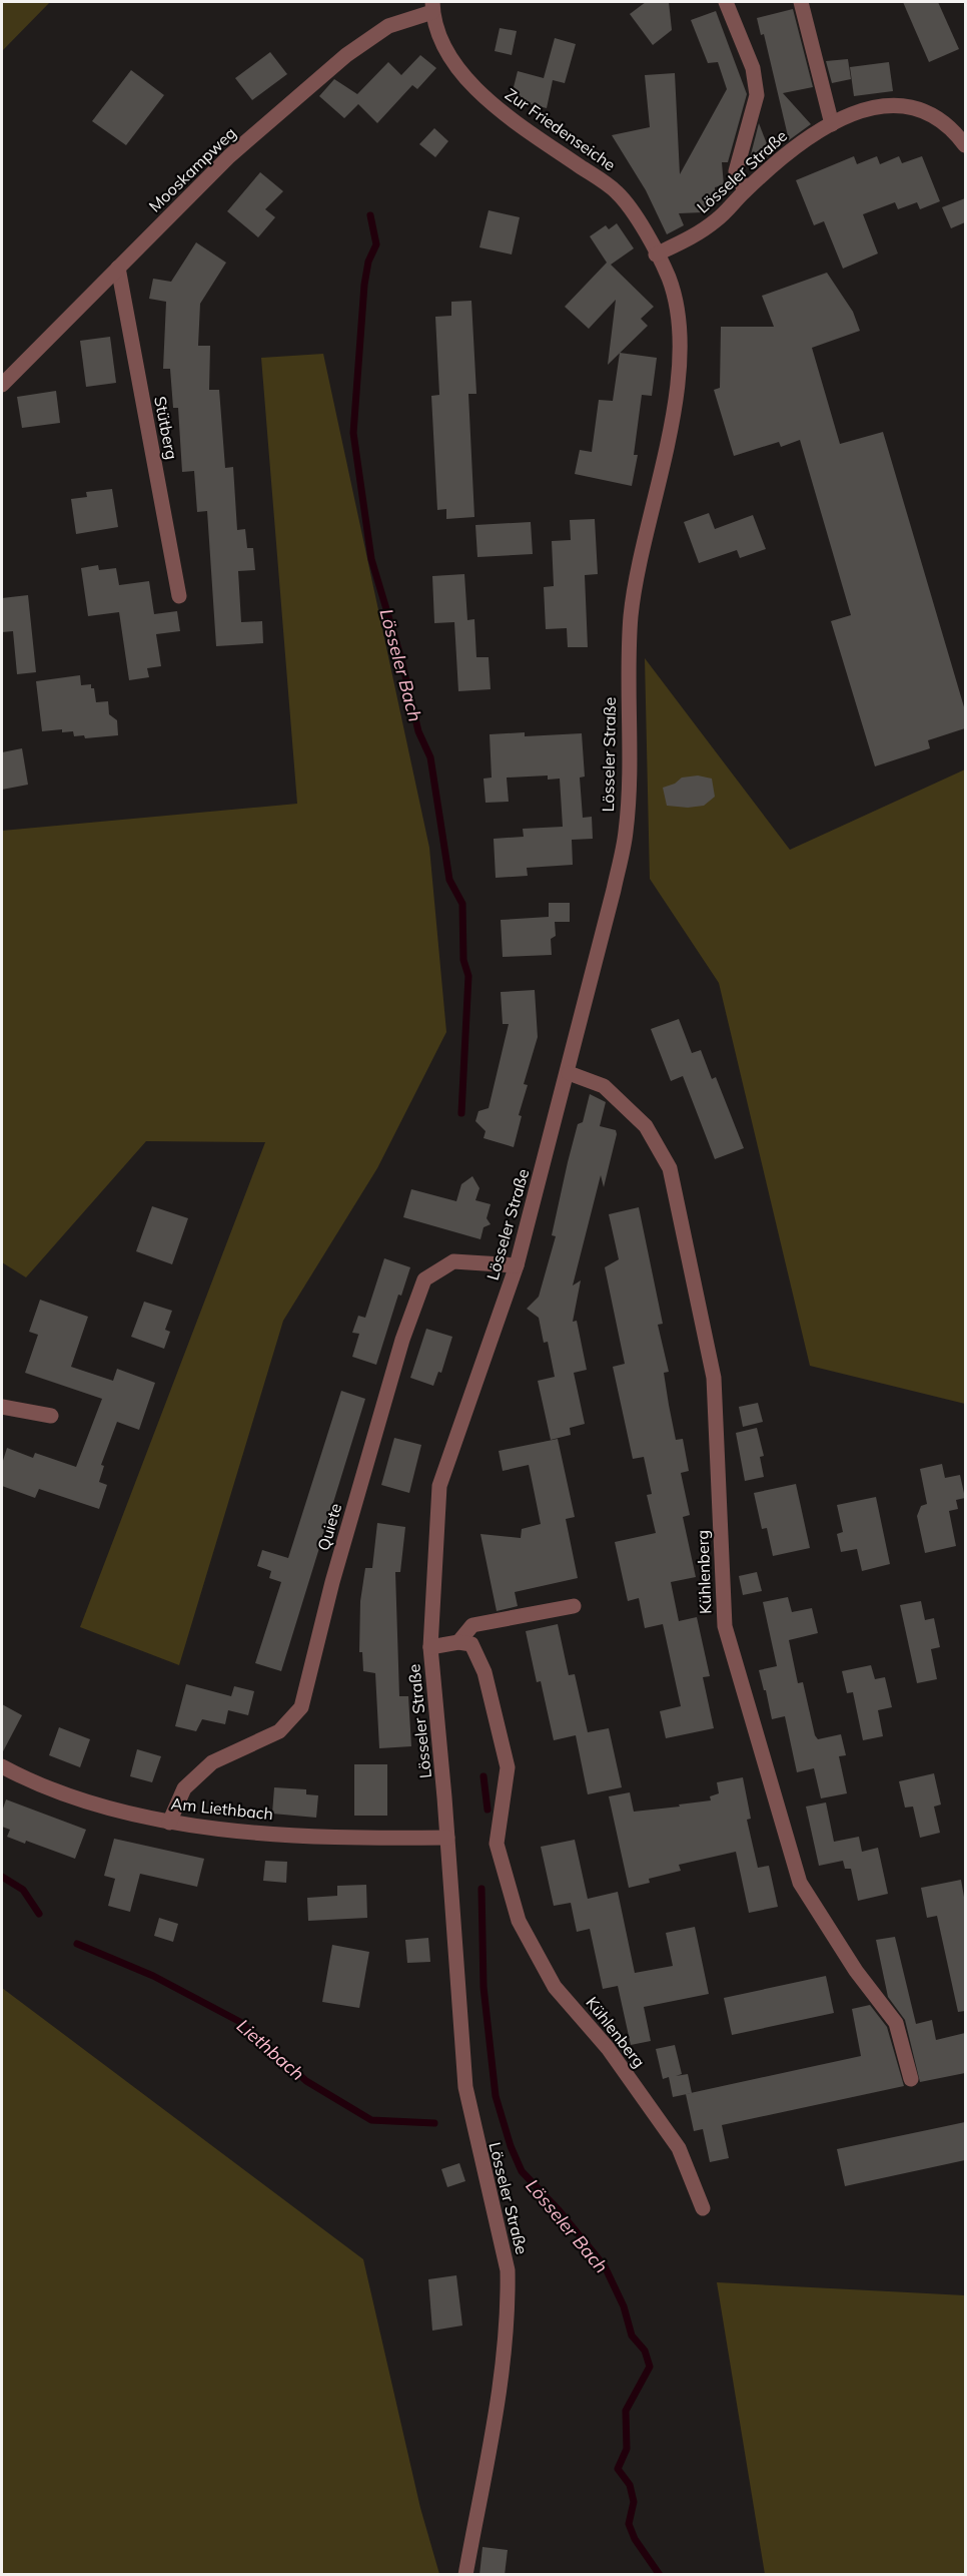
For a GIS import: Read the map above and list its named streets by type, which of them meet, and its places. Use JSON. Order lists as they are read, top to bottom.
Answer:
{
  "streets": {
    "street": [
      "Zur Friedenseiche",
      "Mooskampweg",
      "Lösseler Straße",
      "Stütberg",
      "Quiete",
      "Kühlenberg",
      "Am Liethbach"
    ]
  },
  "crossings": [
    ["Zur Friedenseiche", "Mooskampweg"],
    ["Zur Friedenseiche", "Lösseler Straße"],
    ["Mooskampweg", "Stütberg"],
    ["Lösseler Straße", "Quiete"],
    ["Lösseler Straße", "Kühlenberg"],
    ["Lösseler Straße", "Am Liethbach"],
    ["Quiete", "Am Liethbach"]
  ],
  "water": ["Lösseler Bach", "Liethbach"]
}
